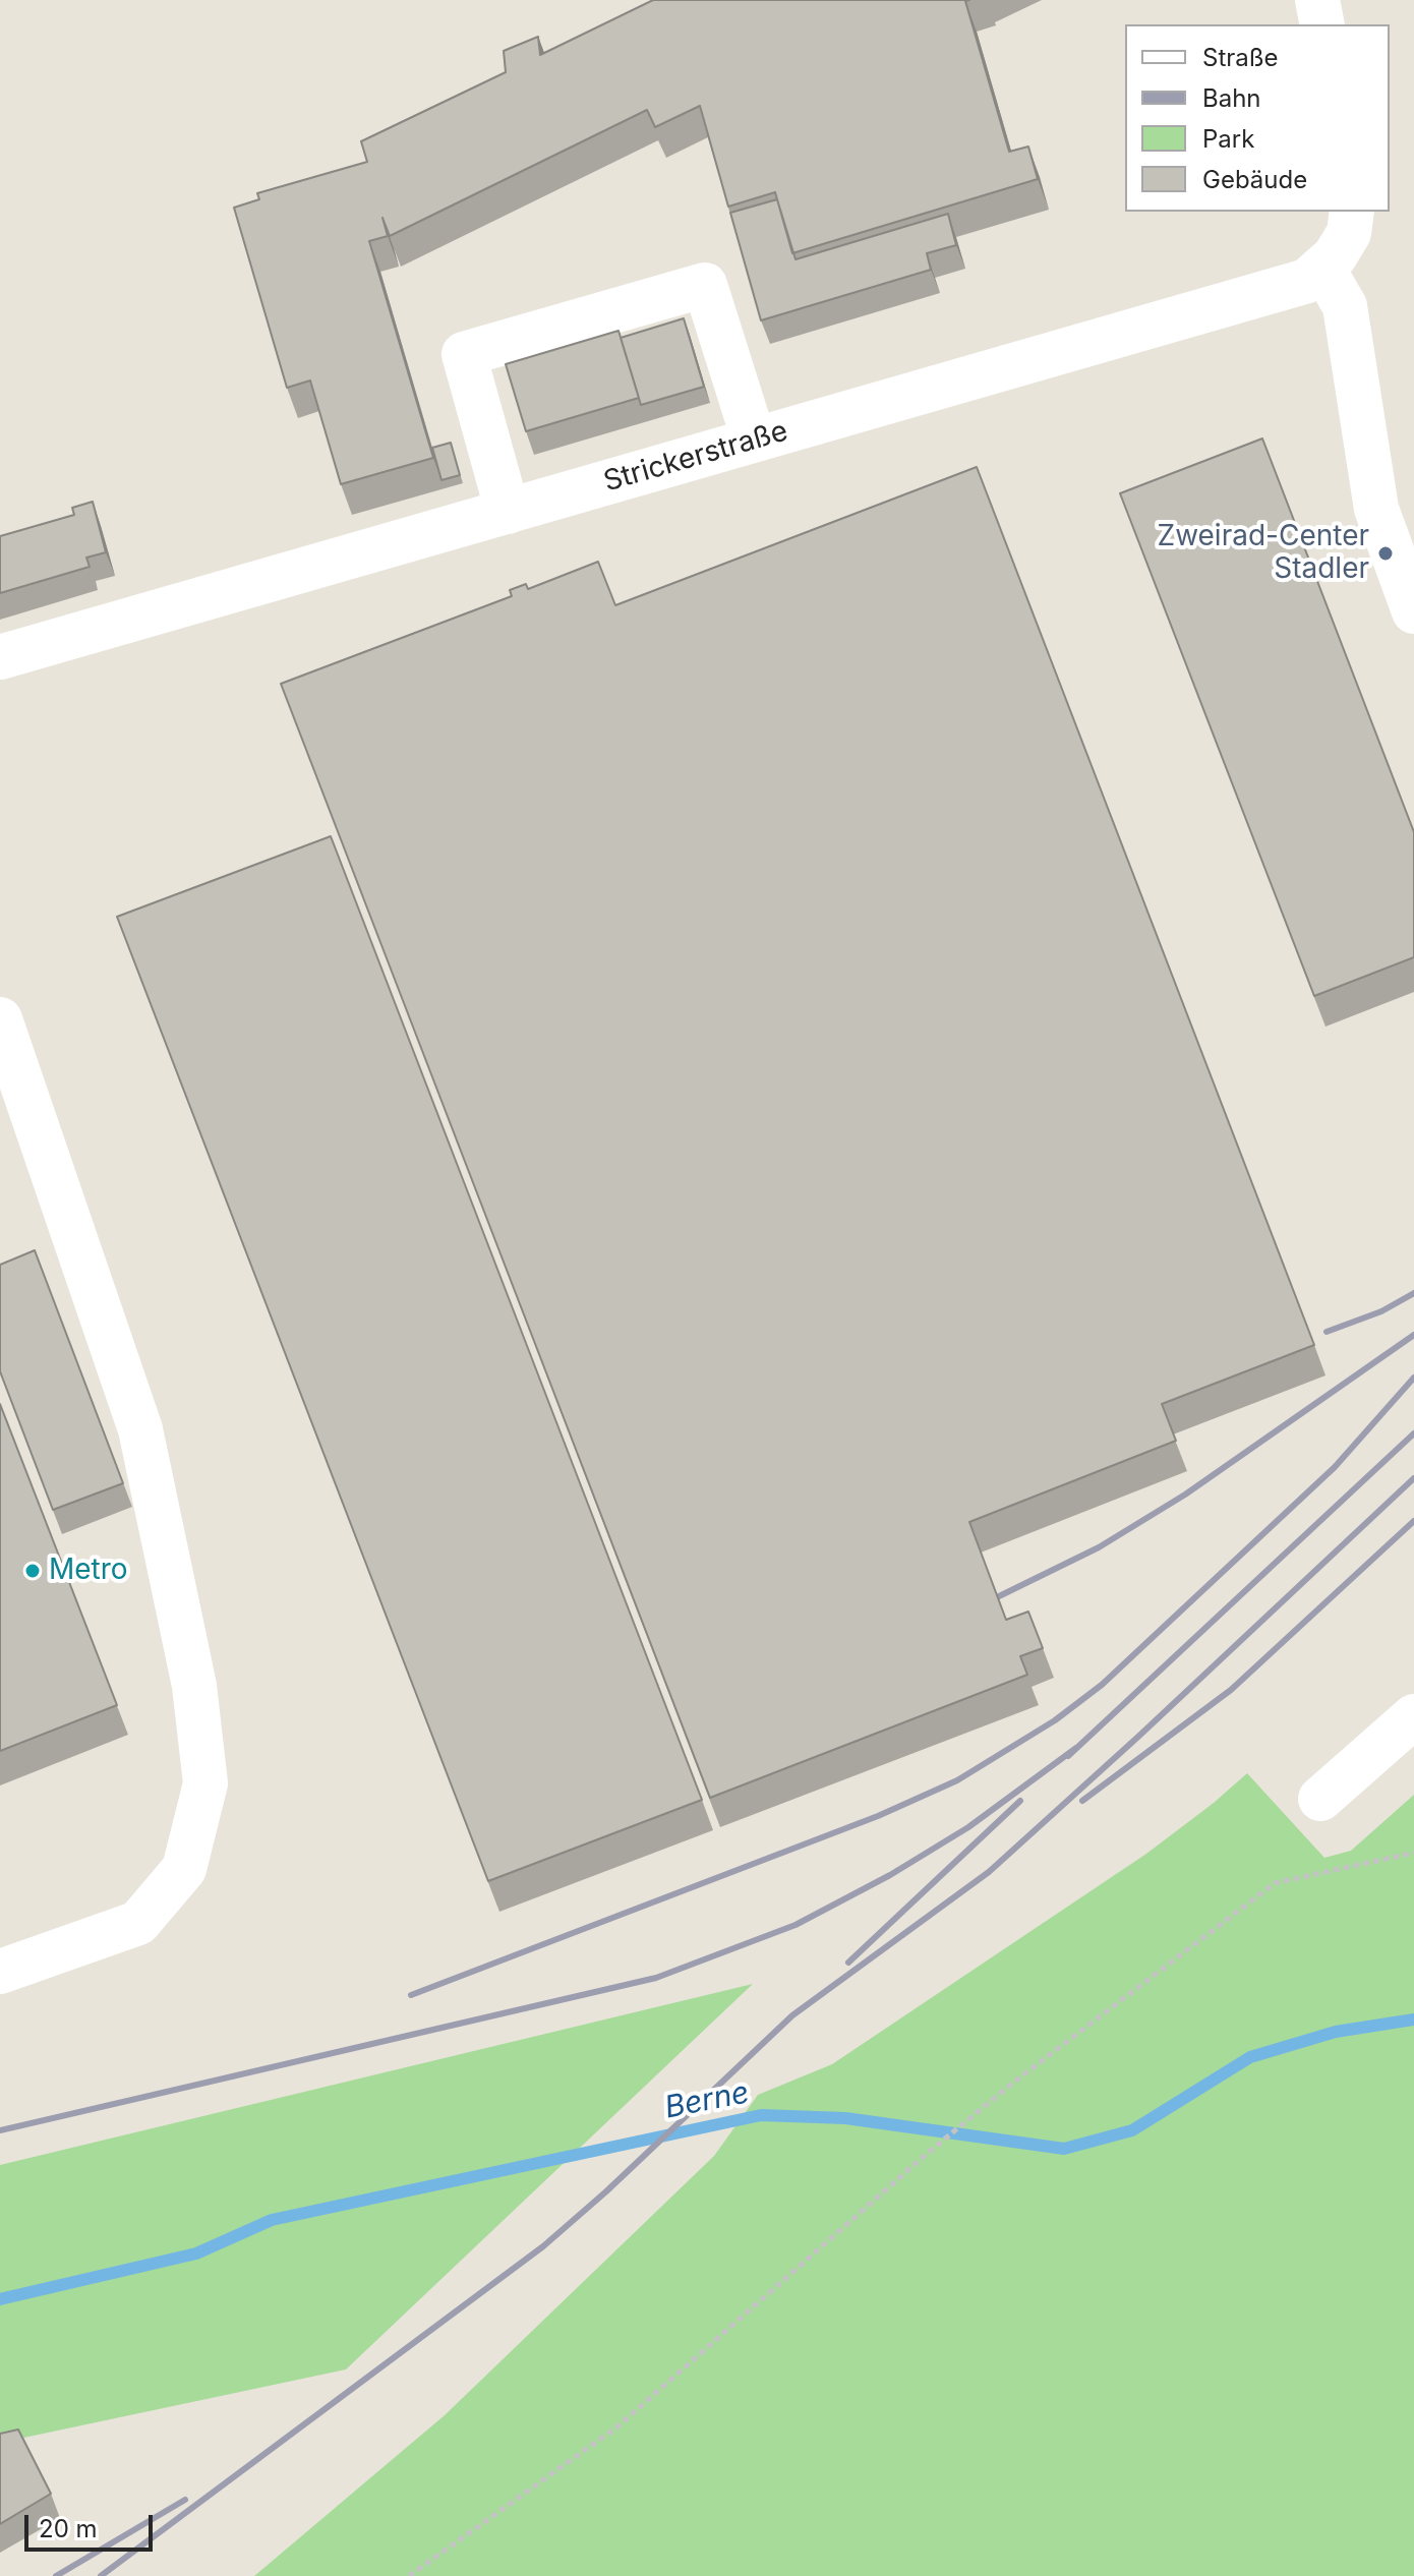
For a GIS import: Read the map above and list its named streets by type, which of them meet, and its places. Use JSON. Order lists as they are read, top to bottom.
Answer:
{
  "streets": {
    "street": ["Strickerstraße"]
  },
  "water": ["Berne"],
  "places": ["Zweirad-Center Stadler", "Metro"],
  "legend": [
    "Straße",
    "Bahn",
    "Park",
    "Gebäude"
  ],
  "scale_bar": "20 m"
}
